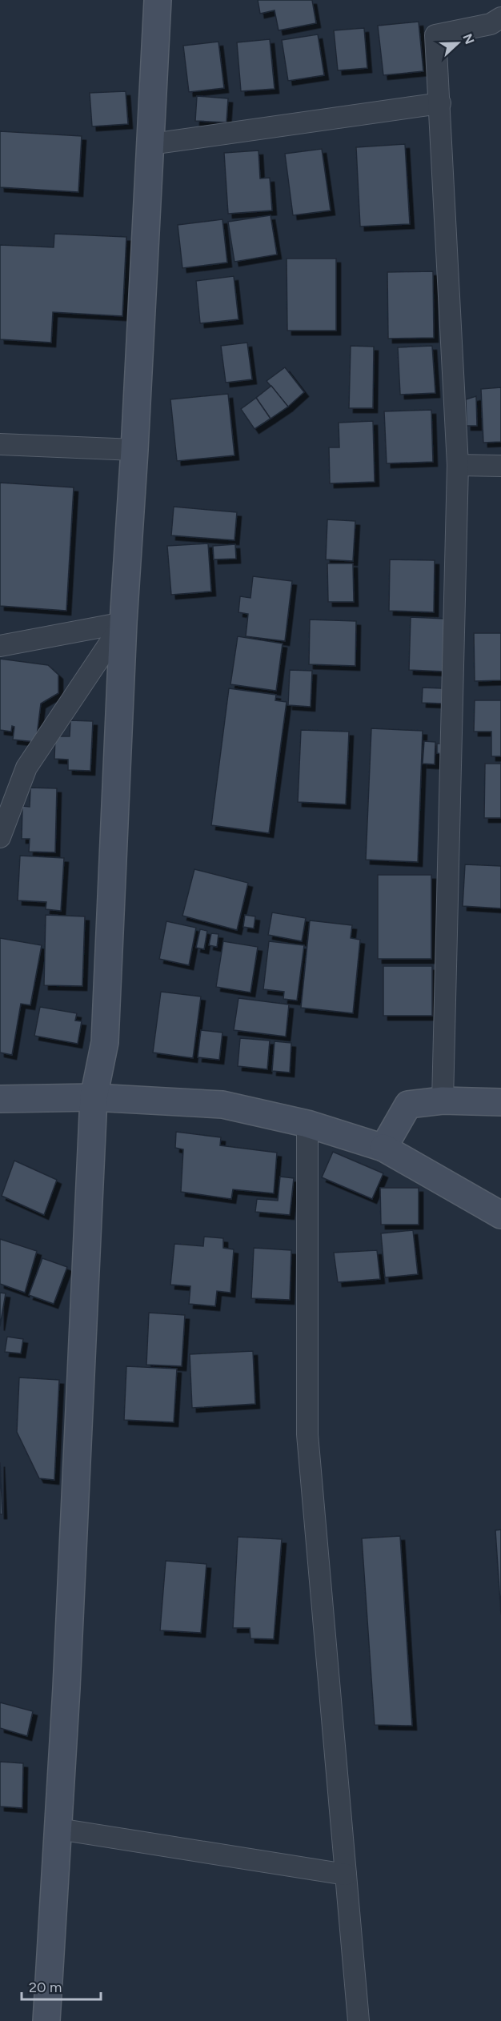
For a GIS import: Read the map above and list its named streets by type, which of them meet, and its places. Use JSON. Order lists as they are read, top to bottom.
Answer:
{
  "scale_bar": "20 m",
  "north": "right"
}
